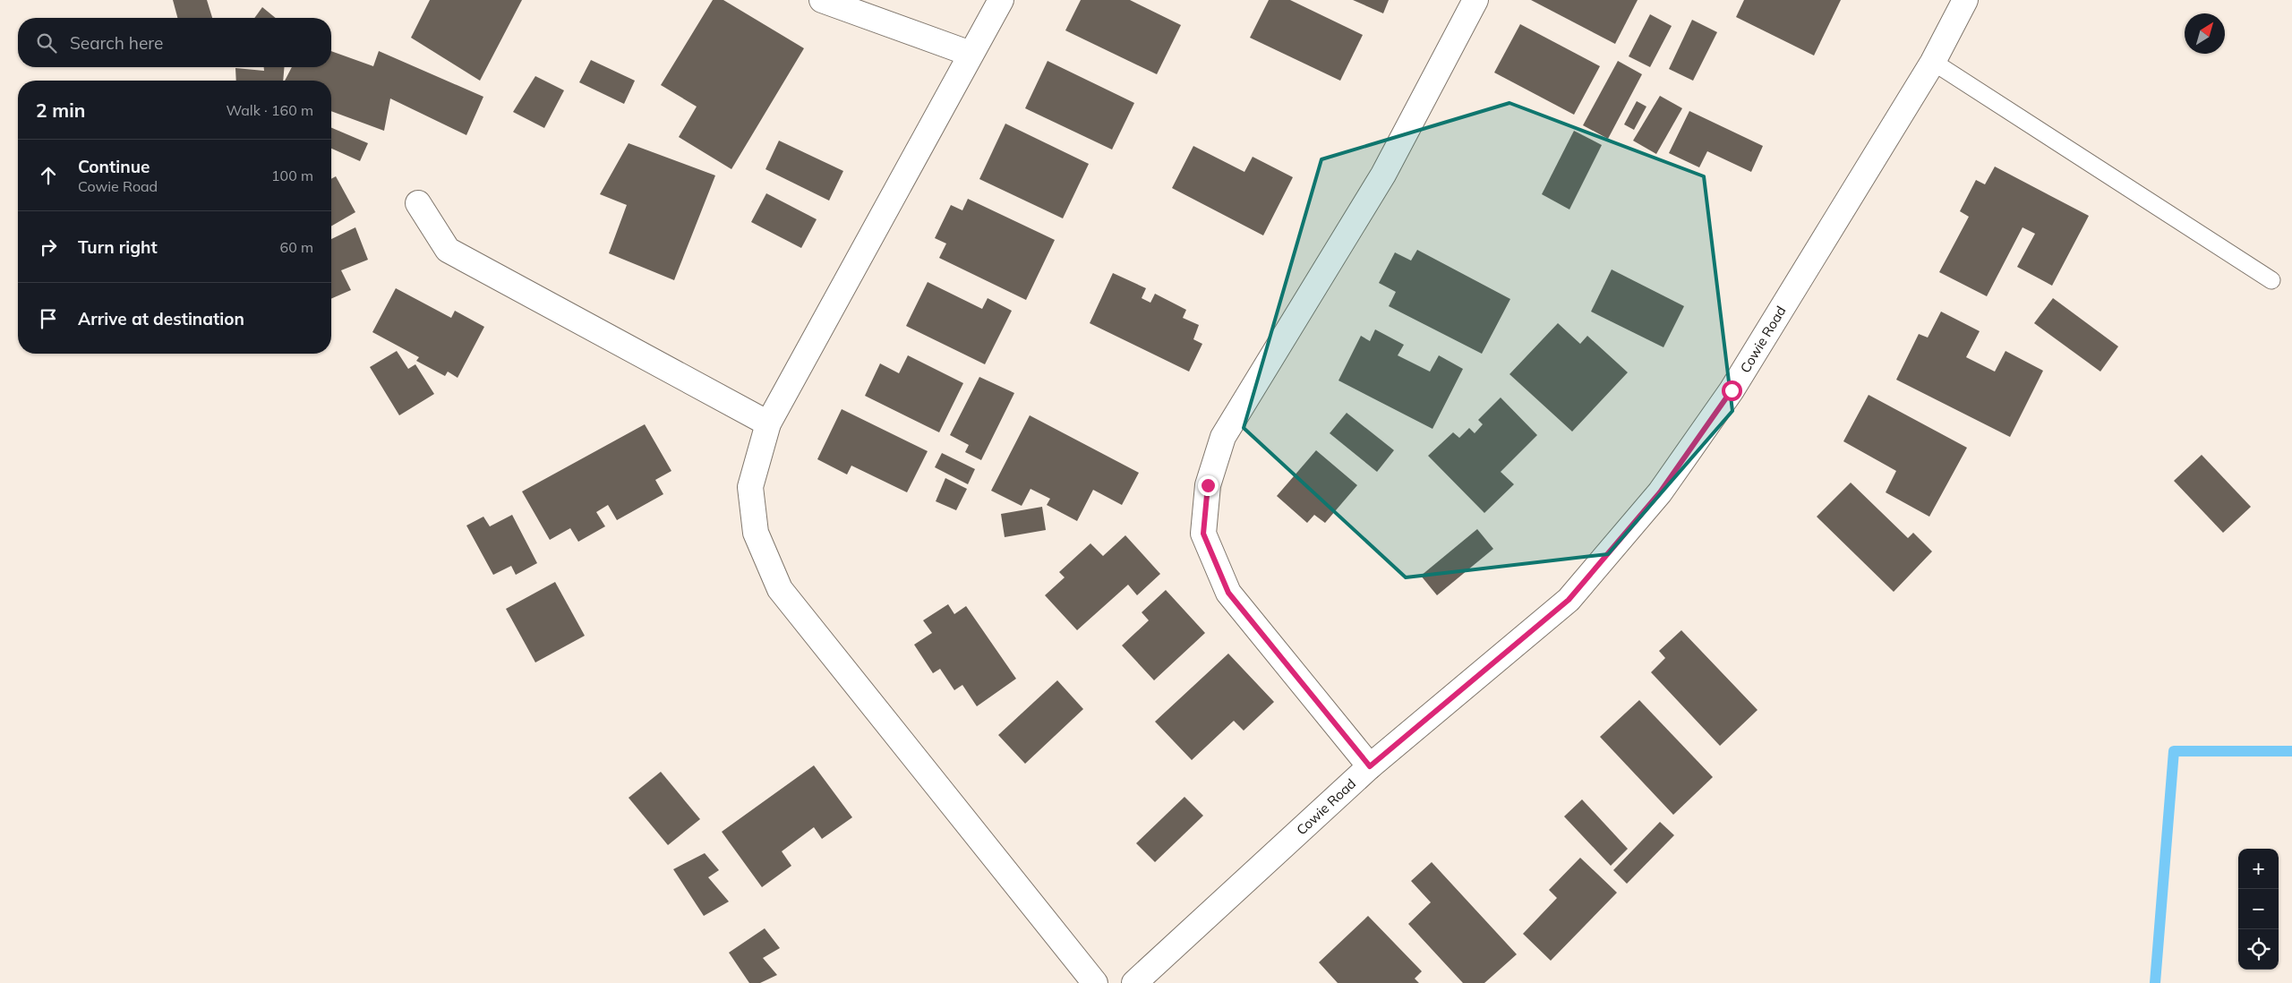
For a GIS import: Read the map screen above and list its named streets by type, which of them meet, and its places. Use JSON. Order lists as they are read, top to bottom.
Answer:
{
  "streets": {
    "street": ["Cowie Road"]
  },
  "north": "top right",
  "page": {
    "search": "Search here",
    "heading": ["2 min", "Walk · 160 m"],
    "list": [
      ["Continue", "Cowie Road", "100 m"],
      ["Turn right", "60 m"],
      "Arrive at destination"
    ],
    "map_buttons": ["+", "−"]
  }
}
